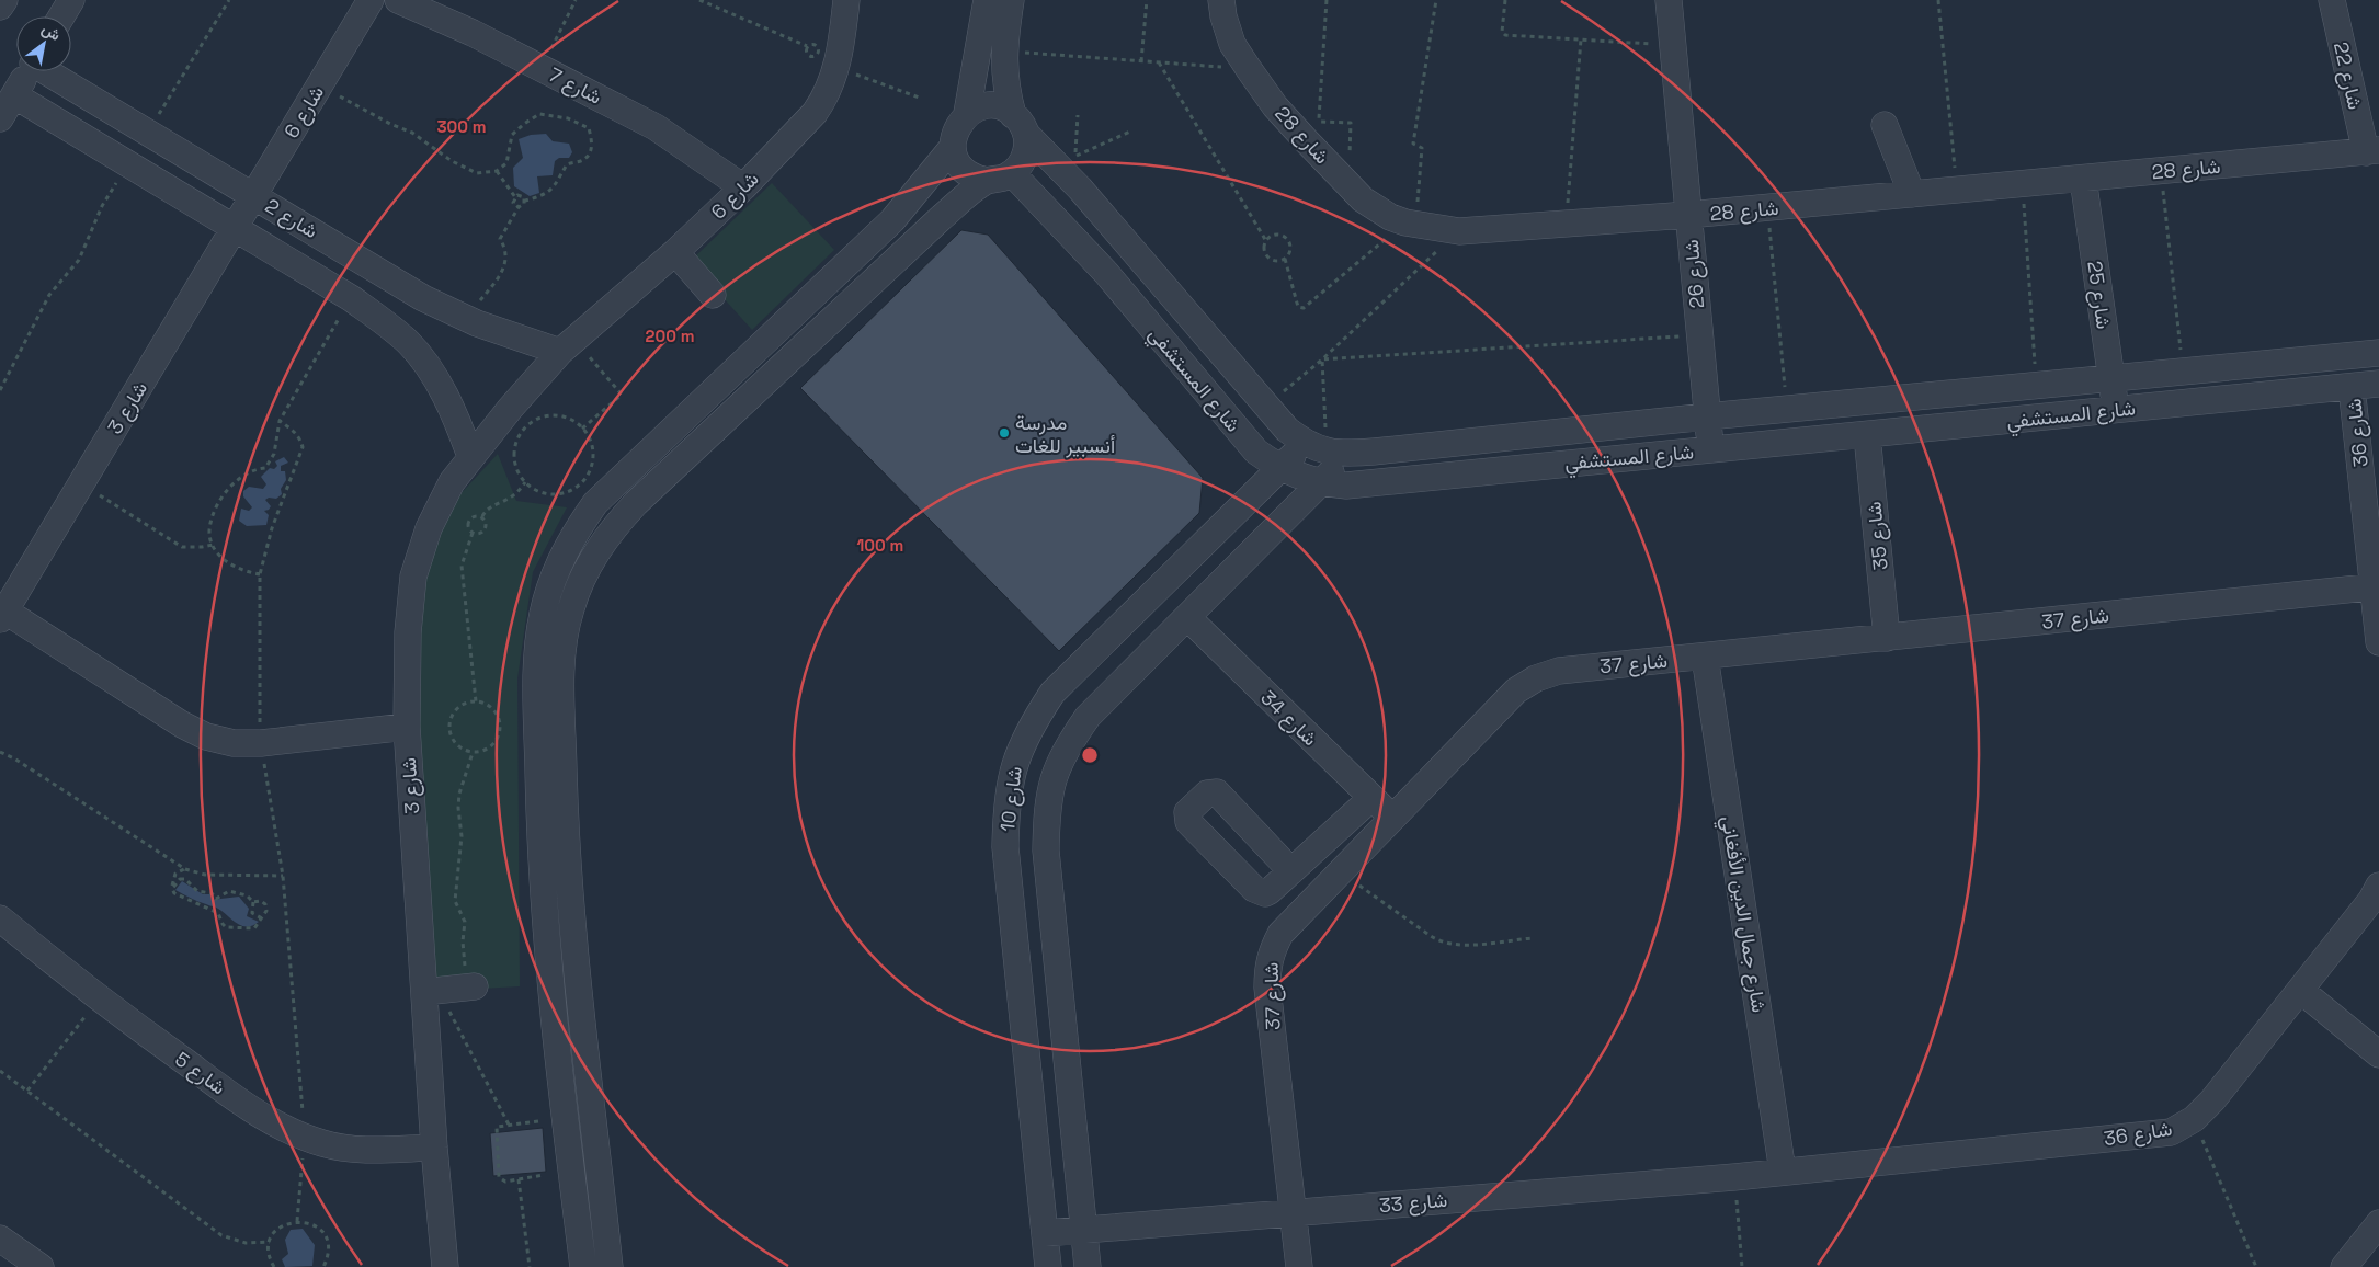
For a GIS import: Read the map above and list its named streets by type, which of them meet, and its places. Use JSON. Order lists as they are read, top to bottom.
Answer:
{
  "streets": {
    "street": [
      "شارع 22",
      "شارع 7",
      "شارع 6",
      "شارع 28",
      "شارع 2",
      "شارع 26",
      "شارع 25",
      "شارع المستشفي",
      "شارع 3",
      "شارع 36",
      "شارع 35",
      "شارع 37",
      "شارع 34",
      "شارع 10",
      "شارع جمال الدين الأفغاني",
      "شارع 5",
      "شارع 33"
    ]
  },
  "crossings": [
    ["شارع 22", "شارع 28"],
    ["شارع 7", "شارع 6"],
    ["شارع 6", "شارع 2"],
    ["شارع 6", "شارع 3"],
    ["شارع 28", "شارع 26"],
    ["شارع 28", "شارع 25"],
    ["شارع 2", "شارع 3"],
    ["شارع 26", "شارع المستشفي"],
    ["شارع 25", "شارع المستشفي"],
    ["شارع المستشفي", "شارع 36"],
    ["شارع المستشفي", "شارع 35"],
    ["شارع المستشفي", "شارع 10"],
    ["شارع 3", "شارع 5"],
    ["شارع 36", "شارع 37"],
    ["شارع 36", "شارع جمال الدين الأفغاني"],
    ["شارع 36", "شارع 33"],
    ["شارع 35", "شارع 37"],
    ["شارع 37", "شارع 34"],
    ["شارع 37", "شارع جمال الدين الأفغاني"],
    ["شارع 37", "شارع 33"],
    ["شارع 34", "شارع 10"],
    ["شارع 10", "شارع 33"],
    ["شارع جمال الدين الأفغاني", "شارع 33"]
  ],
  "places": ["مدرسة أنسبير للغات"],
  "north": "top right",
  "rings": ["300 m", "200 m", "100 m"]
}
